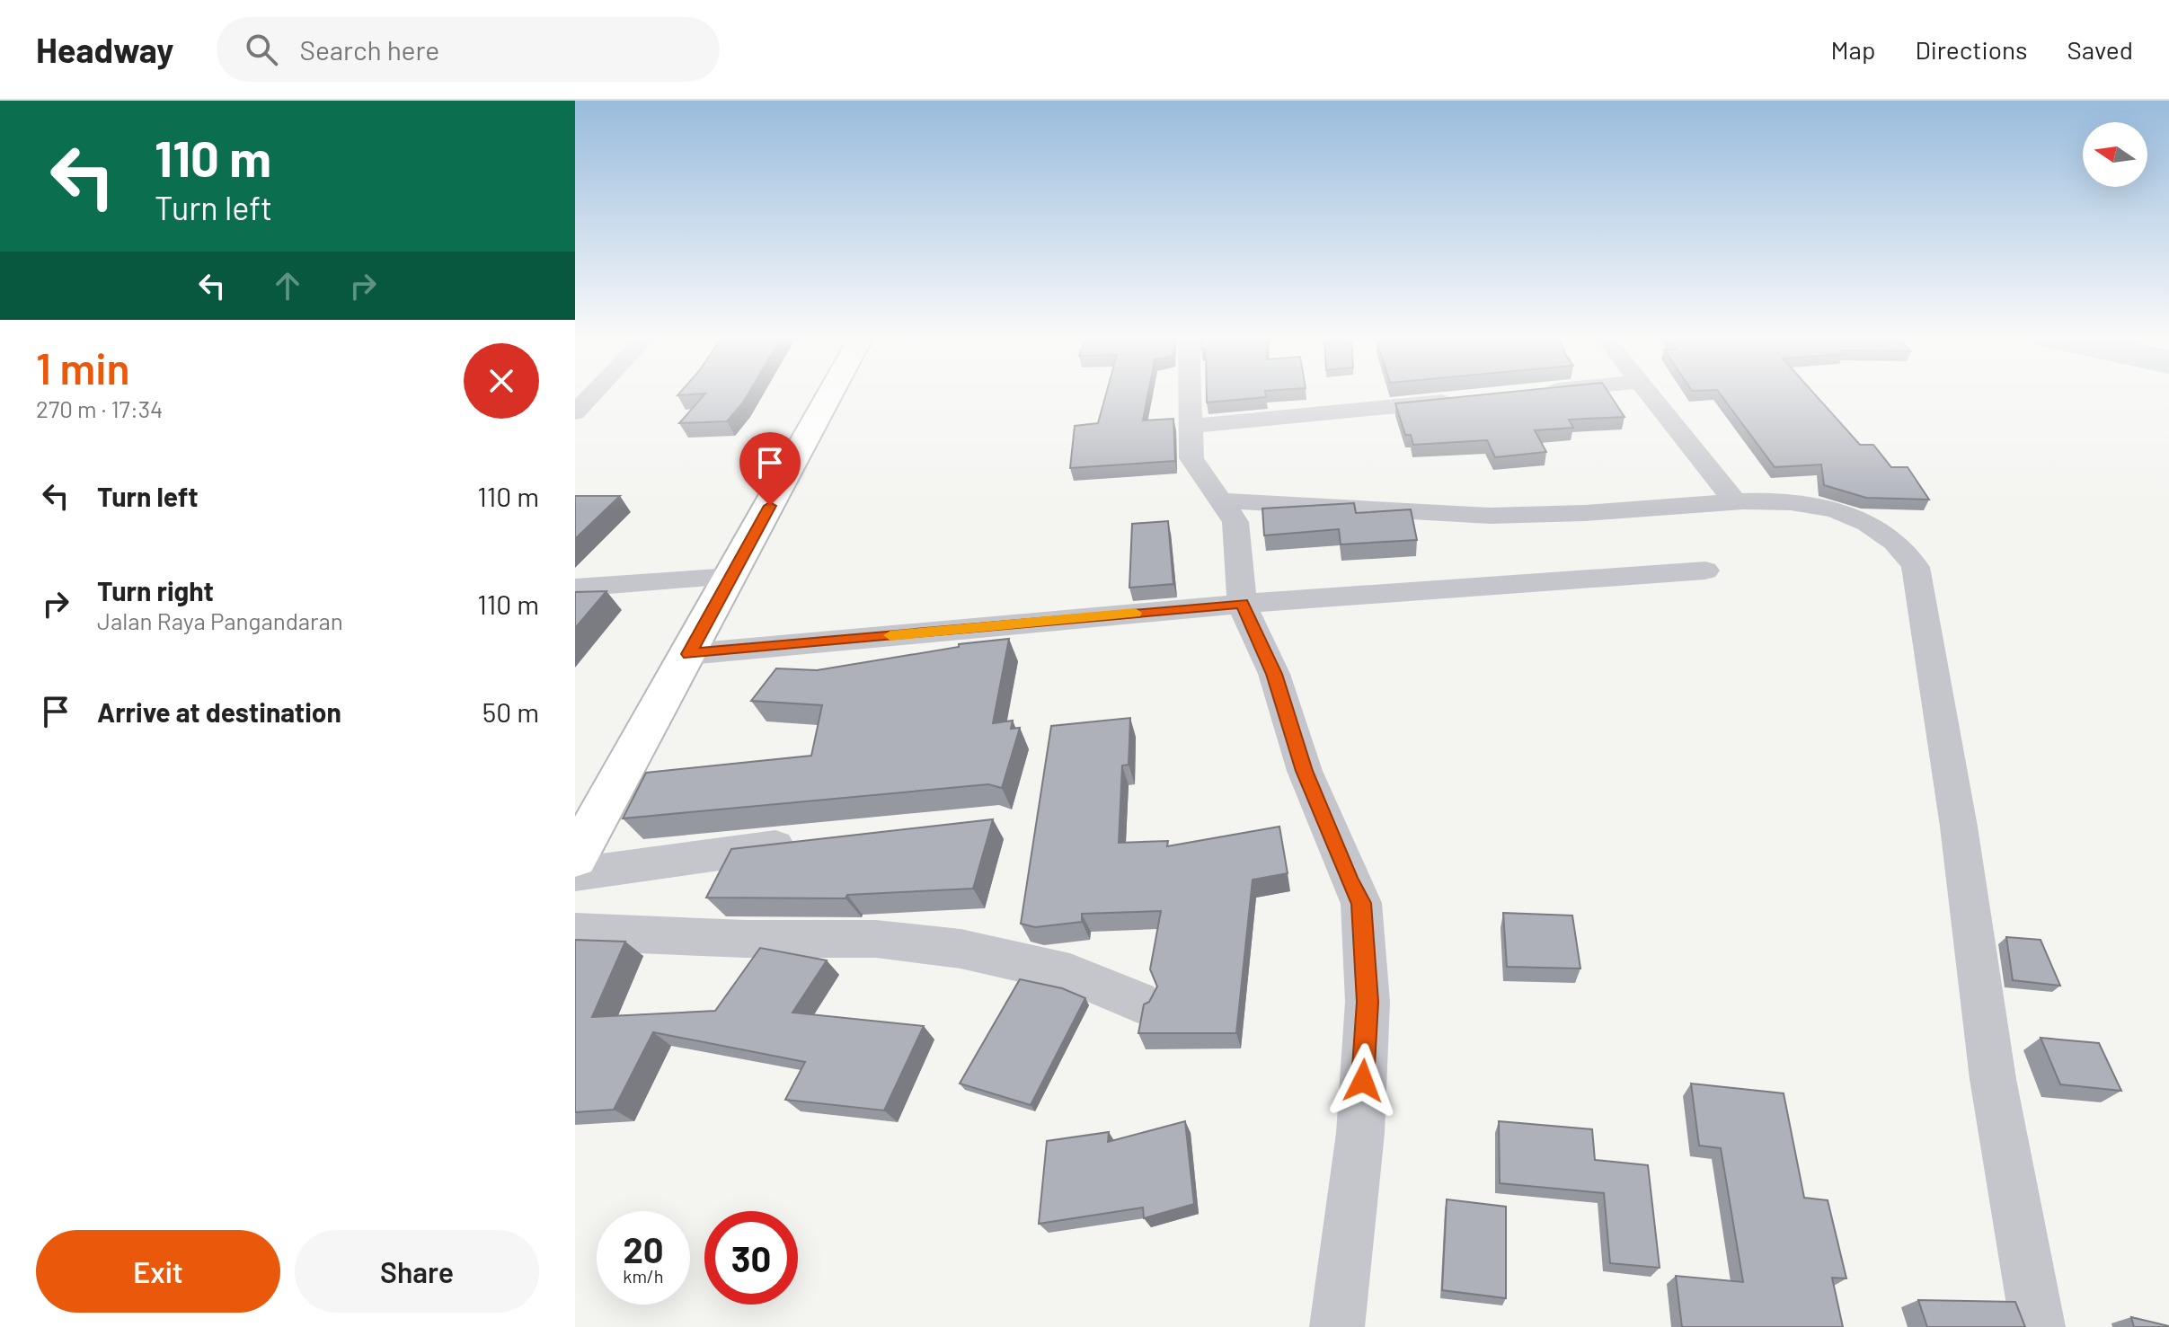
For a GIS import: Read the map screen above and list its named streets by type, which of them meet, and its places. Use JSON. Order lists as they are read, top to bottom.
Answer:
{
  "north": "left",
  "page": {
    "header": "Headway",
    "search": "Search here",
    "nav": ["Map", "Directions", "Saved"],
    "turn": ["110 m", "Turn left"],
    "heading": ["1 min", "270 m · 17:34"],
    "list": [
      {
        "name": "Turn left",
        "value": "110 m"
      },
      {
        "name": "Turn right",
        "note": "Jalan Raya Pangandaran",
        "value": "110 m"
      },
      {
        "name": "Arrive at destination",
        "value": "50 m"
      }
    ],
    "speed": "20 km/h",
    "limit": "30",
    "buttons": ["Exit", "Share"]
  }
}
